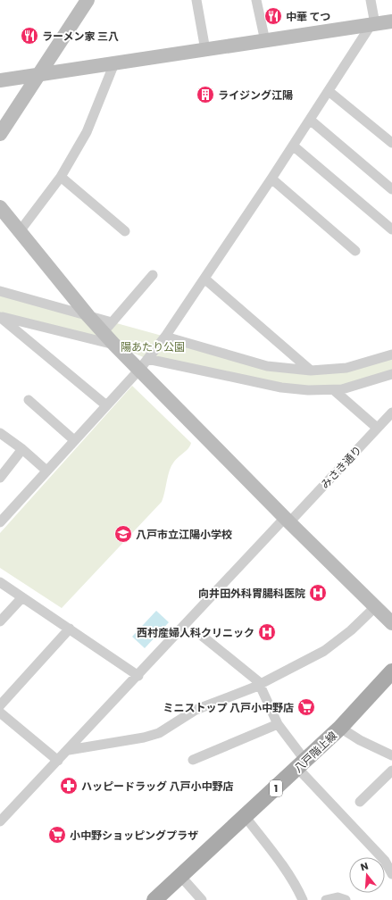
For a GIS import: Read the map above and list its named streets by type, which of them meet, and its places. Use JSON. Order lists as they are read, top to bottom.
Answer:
{
  "streets": {
    "main road": ["八戸階上線", "1"],
    "street": ["みさき通り"]
  },
  "parks": ["陽あたり公園"],
  "places": {
    "restaurant": ["中華 てつ", "ラーメン家 三八"],
    "building": ["ライジング江陽"],
    "school or university": ["八戸市立江陽小学校"],
    "hospital": ["向井田外科胃腸科医院", "西村産婦人科クリニック"],
    "supermarket": ["ミニストップ 八戸小中野店", "小中野ショッピングプラザ"],
    "pharmacy": ["ハッピードラッグ 八戸小中野店"]
  },
  "north": "top"
}
